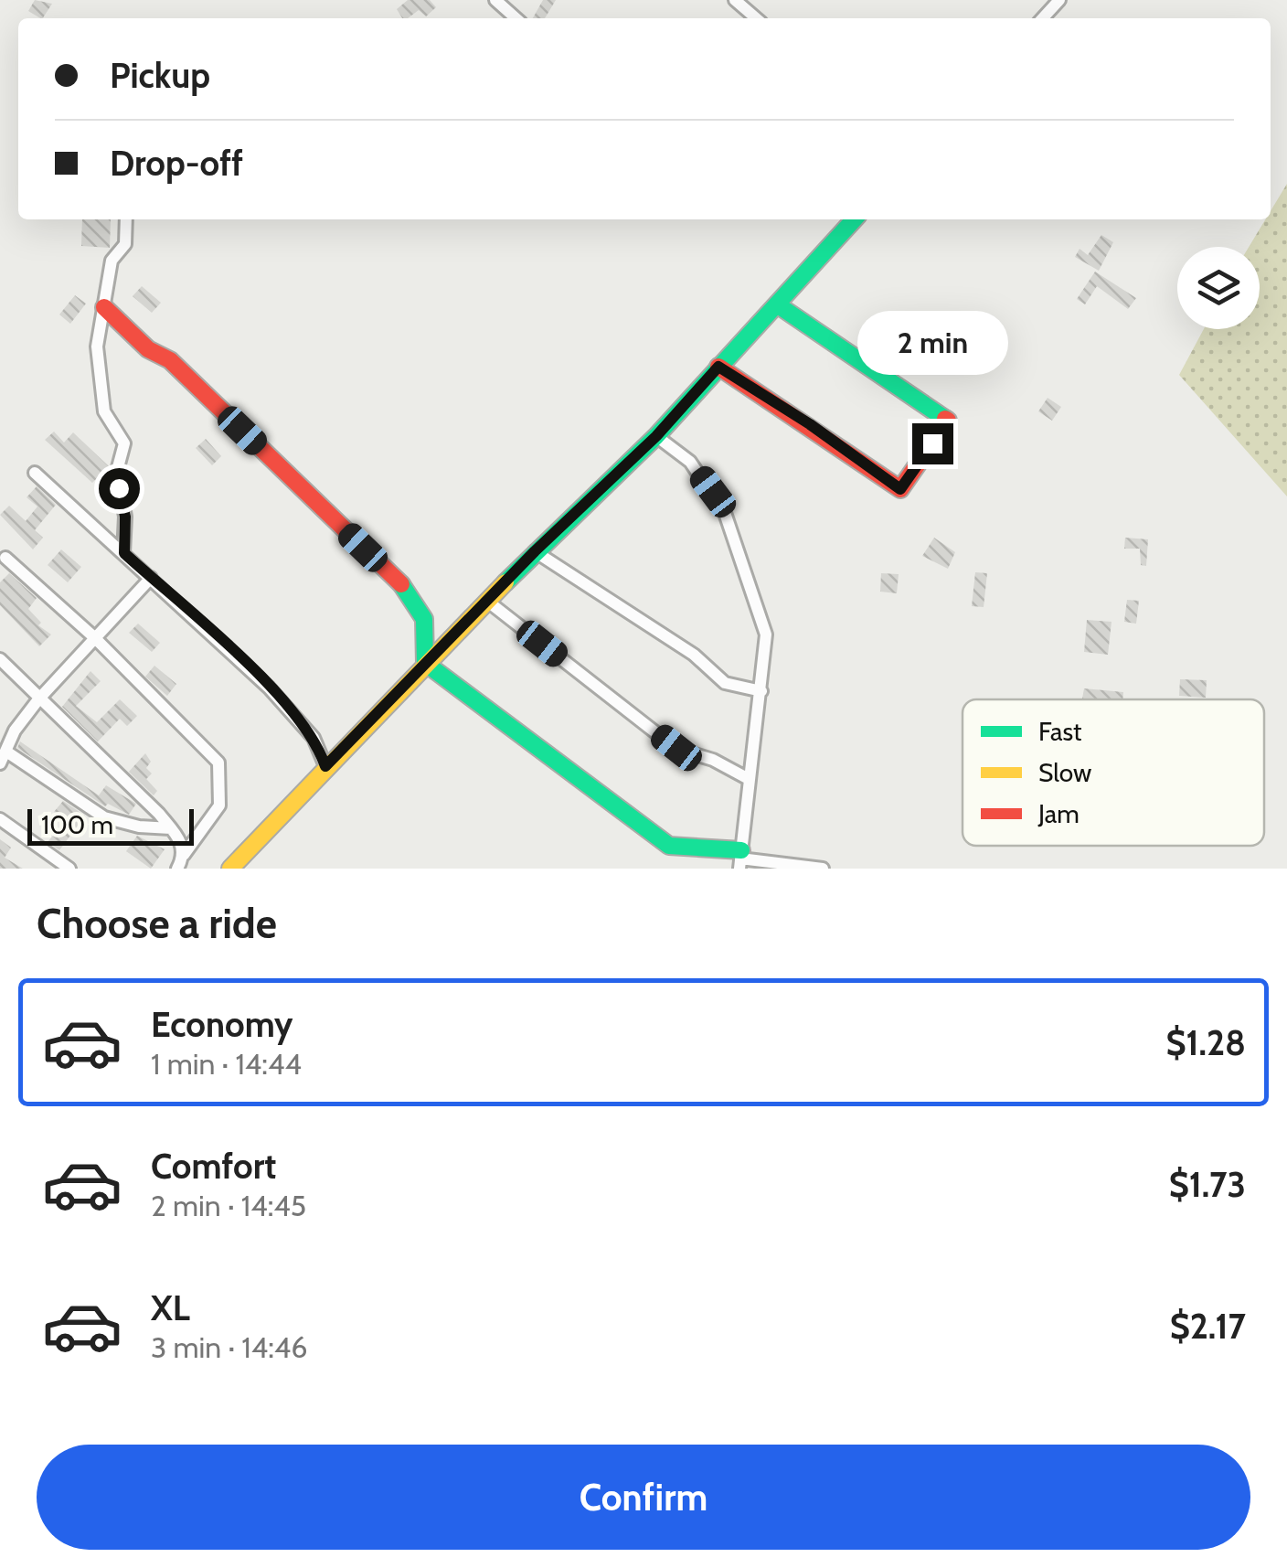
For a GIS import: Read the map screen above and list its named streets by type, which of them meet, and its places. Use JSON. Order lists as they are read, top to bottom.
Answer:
{
  "legend": ["Fast", "Slow", "Jam"],
  "scale_bar": "100 m",
  "page": {
    "banner": ["Pickup", "Drop-off"],
    "bubble": "2 min",
    "scale": "100 m",
    "heading": "Choose a ride",
    "list": [
      {
        "name": "Economy",
        "note": "1 min · 14:44",
        "value": "$1.28"
      },
      {
        "name": "Comfort",
        "note": "2 min · 14:45",
        "value": "$1.73"
      },
      {
        "name": "XL",
        "note": "3 min · 14:46",
        "value": "$2.17"
      }
    ],
    "buttons": "Confirm"
  }
}
